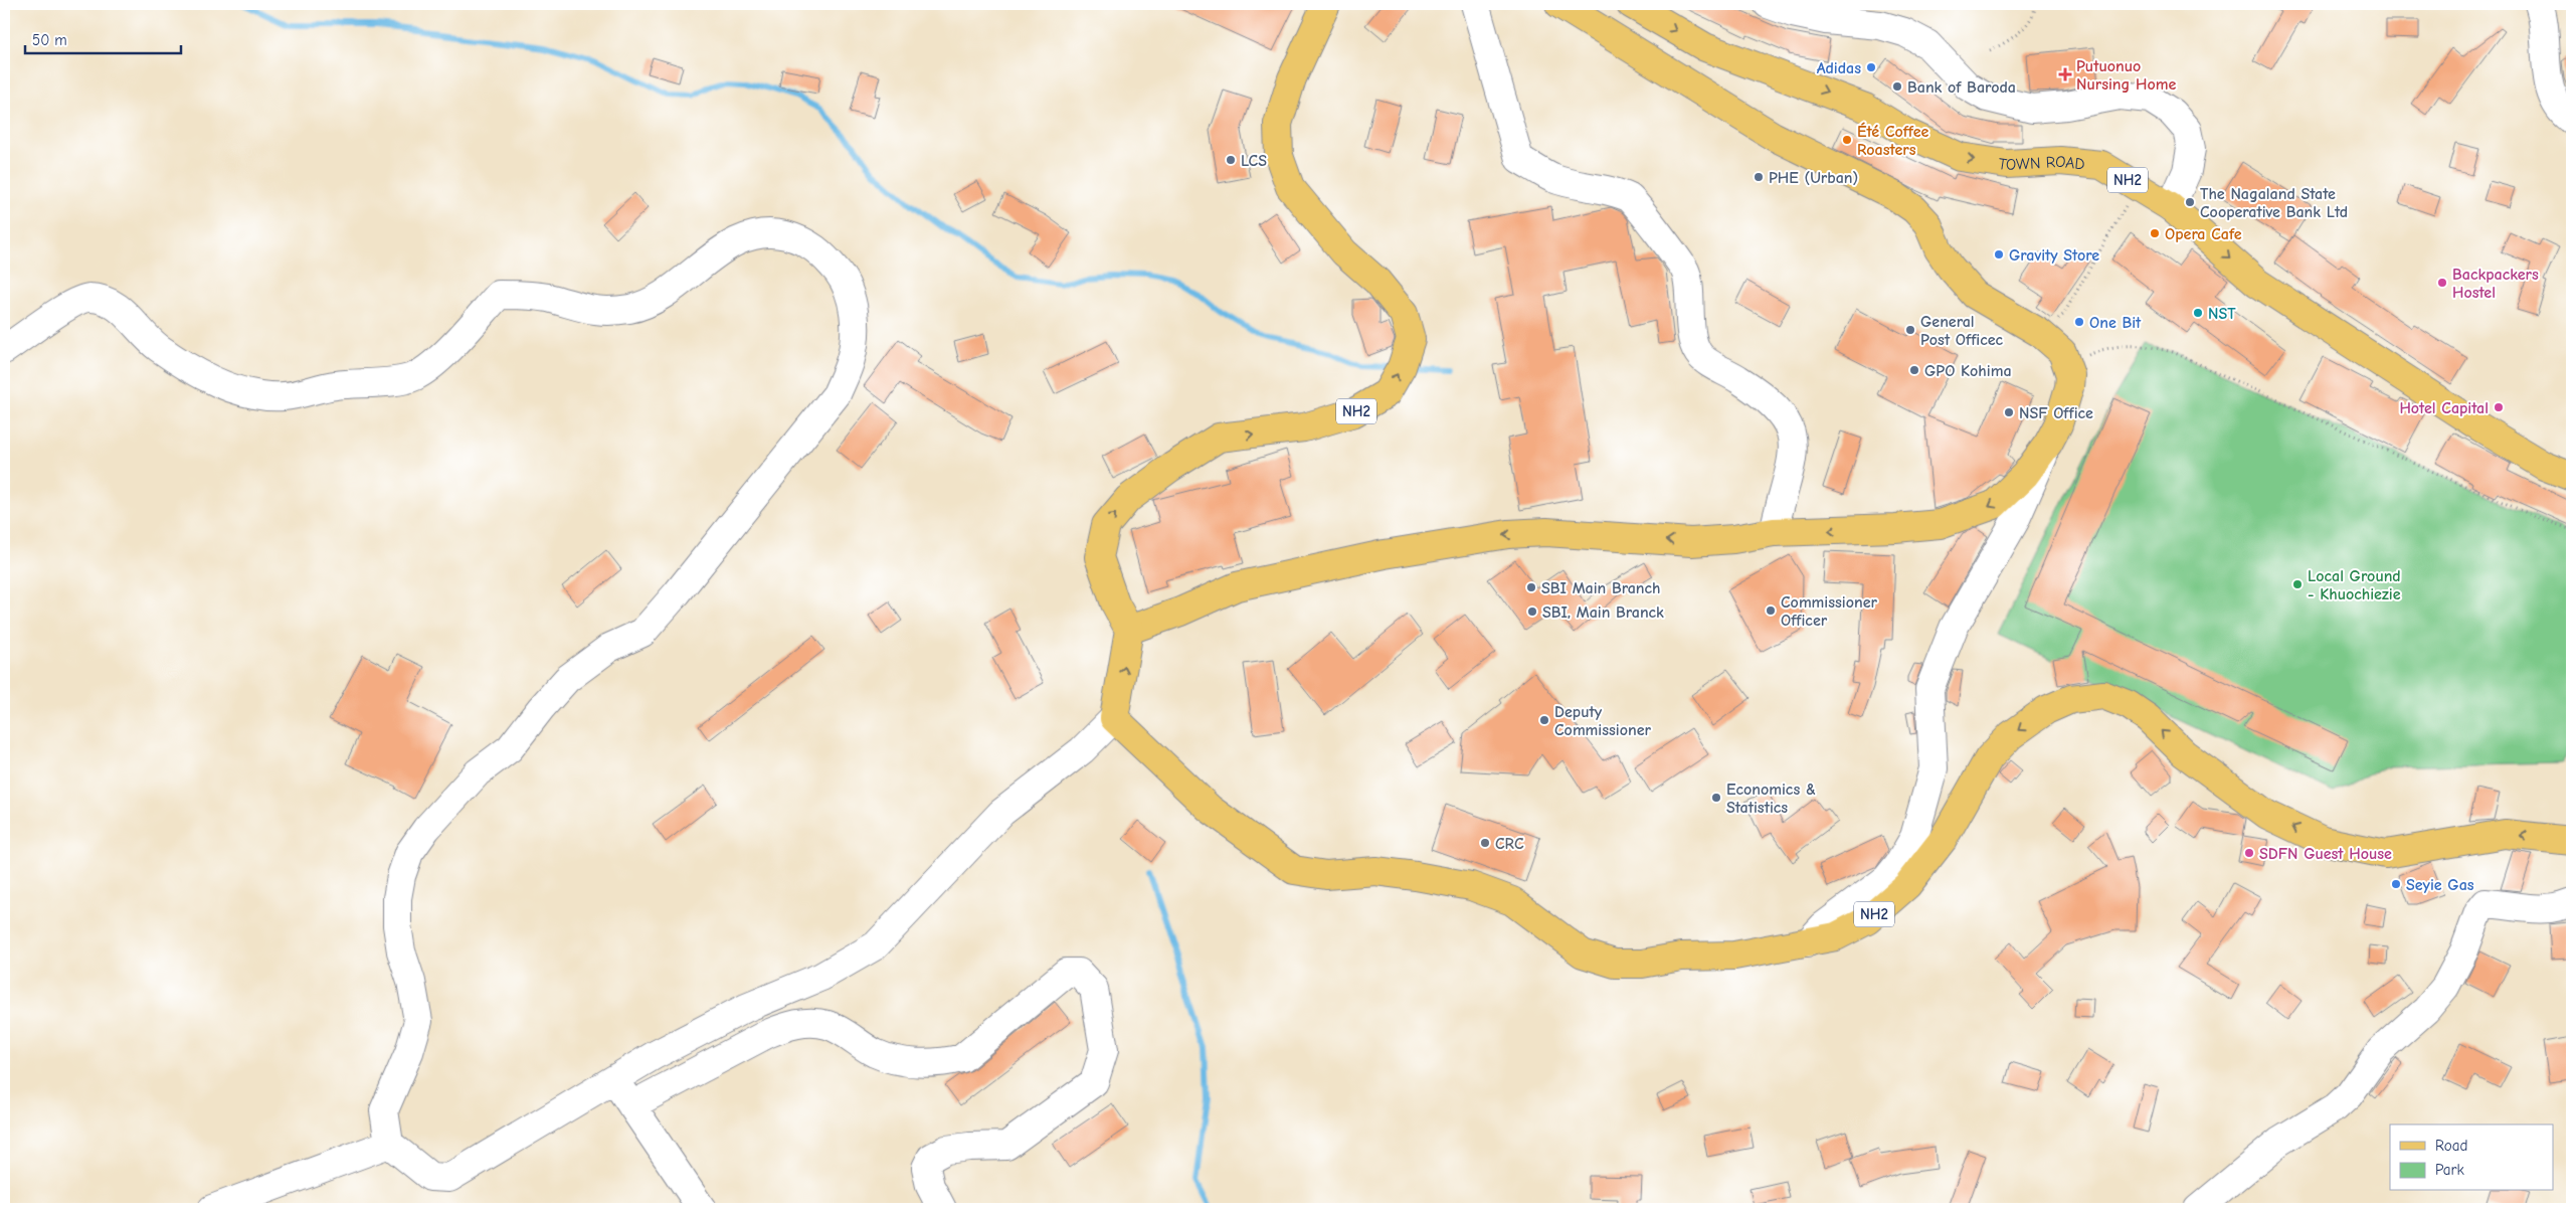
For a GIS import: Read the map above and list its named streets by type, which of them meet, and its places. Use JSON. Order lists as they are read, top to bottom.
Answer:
{
  "streets": {
    "main road": ["TOWN ROAD", "NH2"]
  },
  "places": {
    "other": [
      "Adidas",
      "Bank of Baroda",
      "Été Coffee Roasters",
      "LCS",
      "PHE (Urban)",
      "The Nagaland State Cooperative Bank Ltd",
      "Opera Cafe",
      "Gravity Store",
      "Backpackers Hostel",
      "NST",
      "One Bit",
      "General Post Officec",
      "GPO Kohima",
      "Hotel Capital",
      "NSF Office",
      "Local Ground - Khuochiezie",
      "SBI Main Branch",
      "Commissioner Officer",
      "SBI, Main Branck",
      "Deputy Commissioner",
      "Economics & Statistics",
      "CRC",
      "SDFN Guest House",
      "Seyie Gas"
    ],
    "health": ["Putuonuo Nursing Home"]
  },
  "legend": ["Road", "Park"],
  "scale_bar": "50 m"
}
